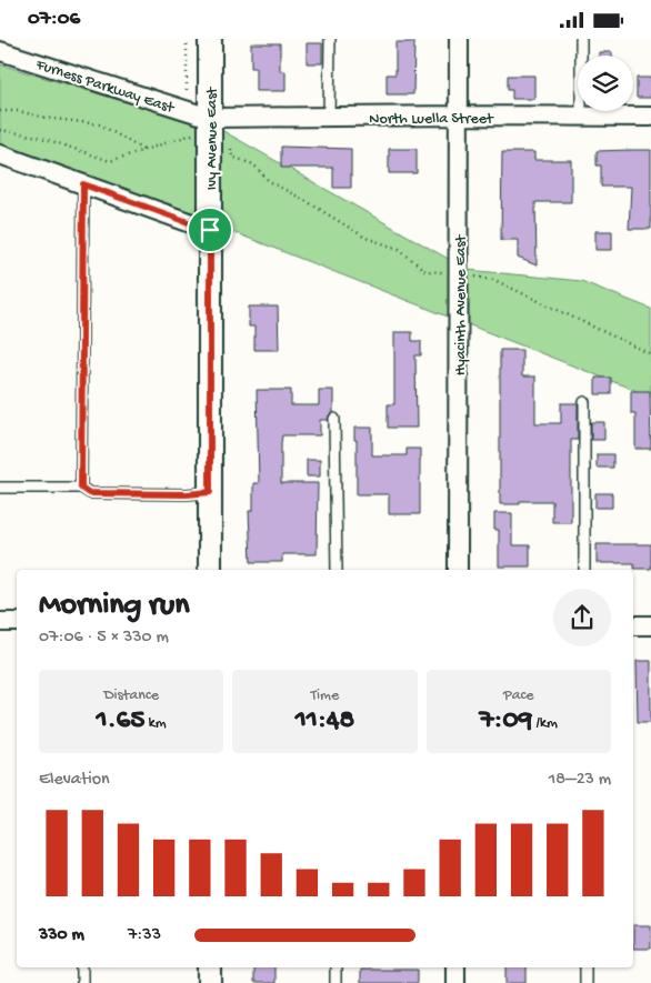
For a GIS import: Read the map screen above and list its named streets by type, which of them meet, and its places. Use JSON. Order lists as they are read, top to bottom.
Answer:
{
  "streets": {
    "street": [
      "Furness Parkway East",
      "North Luella Street",
      "Ivy Avenue East",
      "Hyacinth Avenue East"
    ]
  },
  "crossings": [
    ["Furness Parkway East", "North Luella Street"],
    ["Furness Parkway East", "Ivy Avenue East"],
    ["North Luella Street", "Ivy Avenue East"],
    ["North Luella Street", "Hyacinth Avenue East"]
  ],
  "page": {
    "status": "07:06",
    "heading": ["Morning run", "07:06 · 5 × 330 m"],
    "stats": [
      ["Distance", "1.65 km"],
      ["Time", "11:48"],
      ["Pace", "7:09 /km"]
    ],
    "chart": ["Elevation", "18–23 m"],
    "list": [
      {
        "name": "330 m",
        "note": "7:33"
      }
    ]
  }
}
